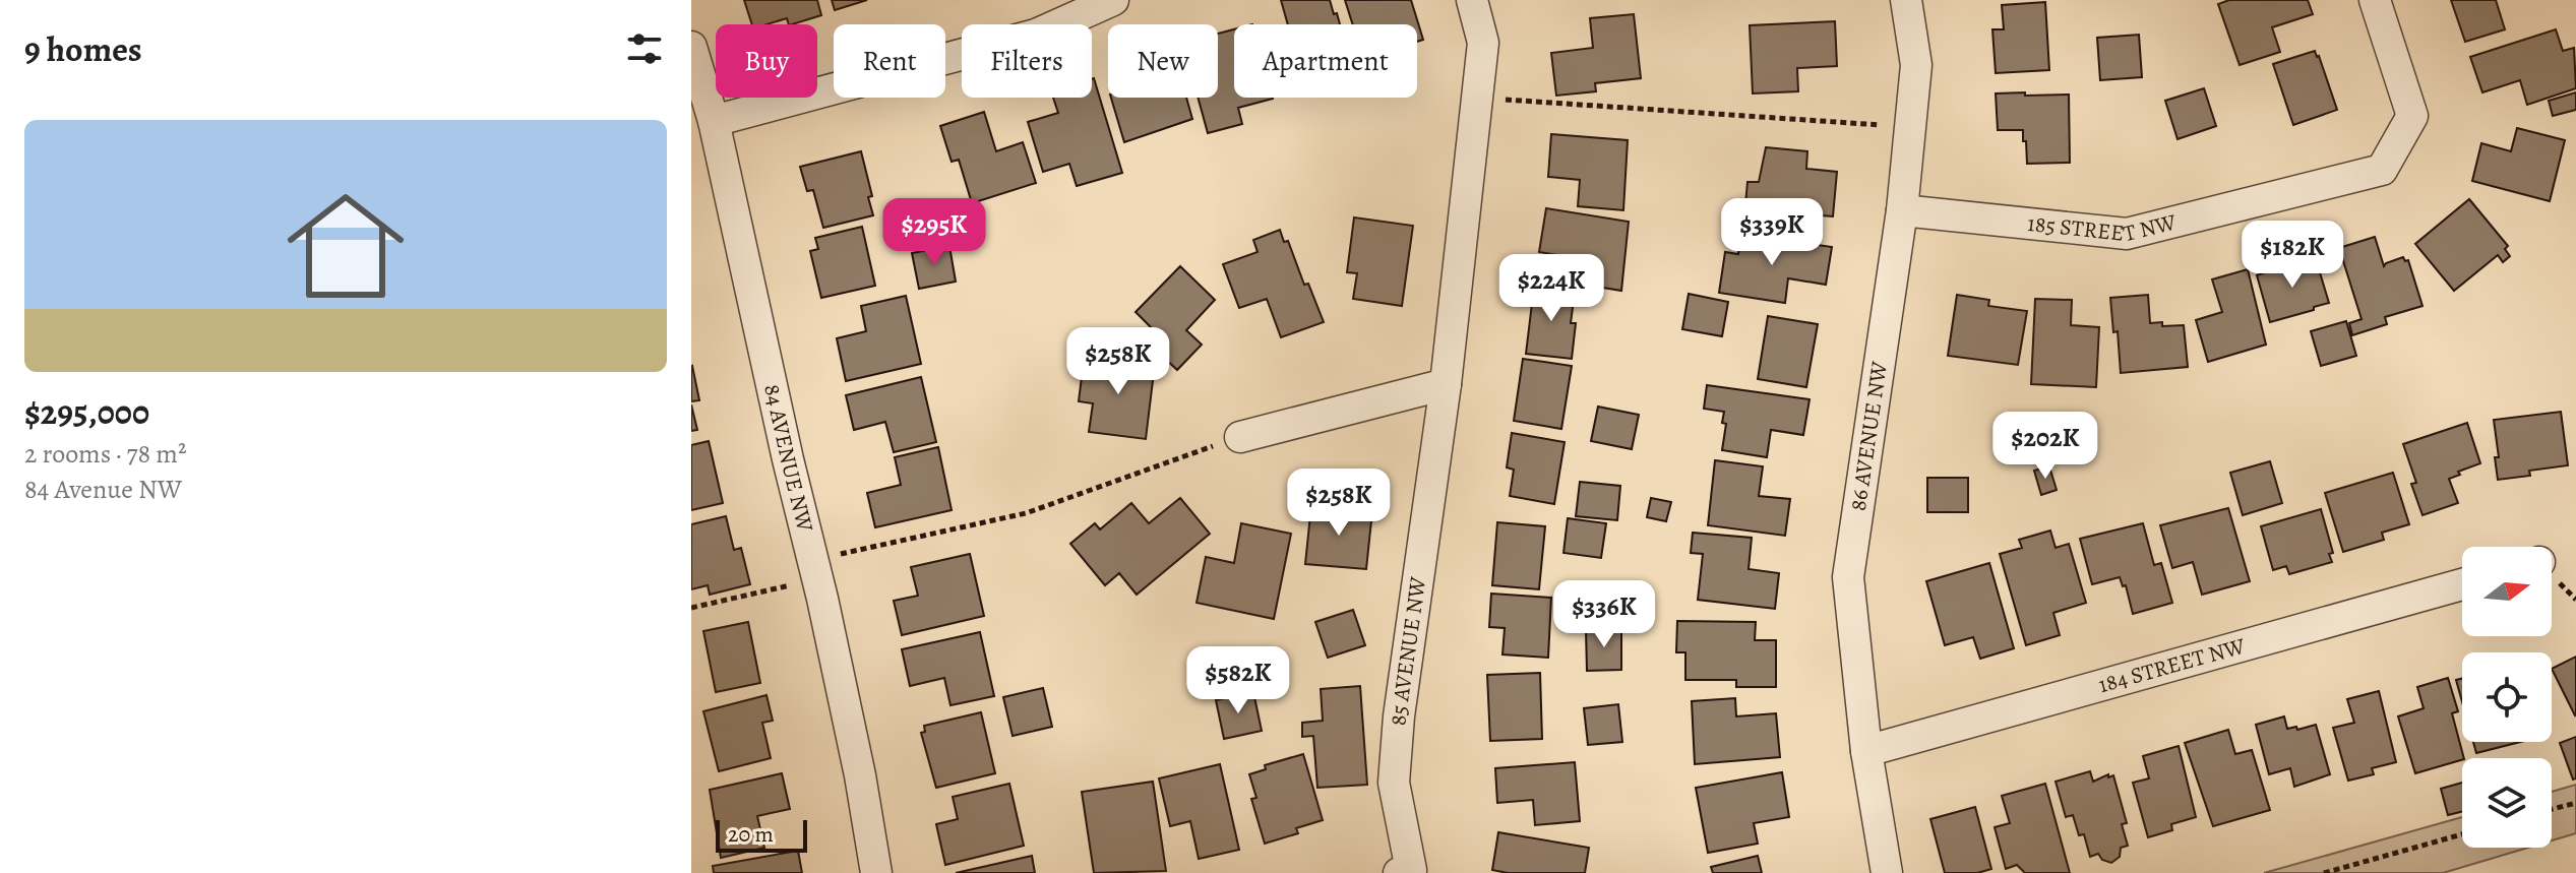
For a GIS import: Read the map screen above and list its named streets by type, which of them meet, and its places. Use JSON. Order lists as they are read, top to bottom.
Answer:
{
  "streets": {
    "street": [
      "185 STREET NW",
      "86 AVENUE NW",
      "84 AVENUE NW",
      "85 AVENUE NW",
      "184 STREET NW"
    ]
  },
  "crossings": [
    ["185 STREET NW", "86 AVENUE NW"],
    ["86 AVENUE NW", "184 STREET NW"]
  ],
  "scale_bar": "20 m",
  "north": "right",
  "page": {
    "heading": "9 homes",
    "chip": [
      "Buy",
      "Rent",
      "Filters",
      "New",
      "Apartment"
    ],
    "list": [
      {
        "name": "$295,000",
        "note": "2 rooms · 78 m² · 84 Avenue NW"
      }
    ],
    "price": [
      "$295K",
      "$339K",
      "$182K",
      "$224K",
      "$258K",
      "$202K",
      "$258K",
      "$336K",
      "$582K"
    ],
    "scale": "20 m"
  }
}
